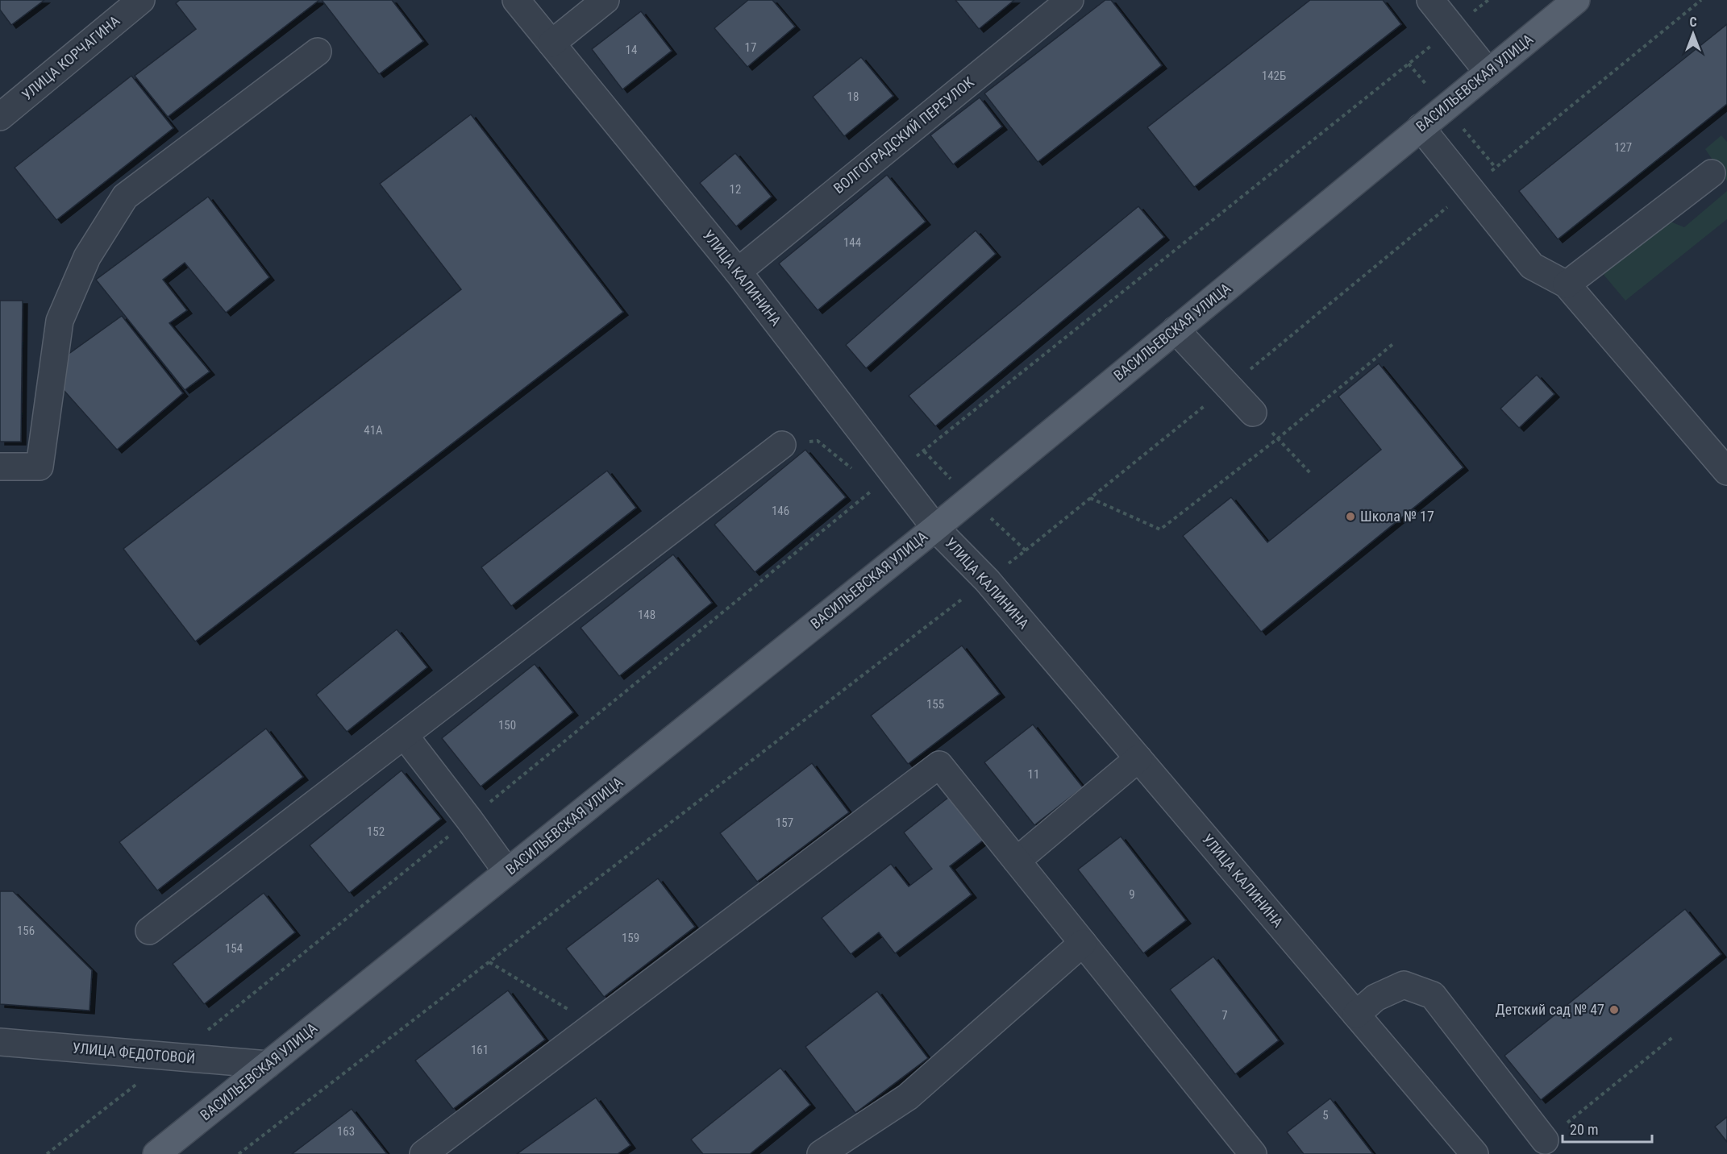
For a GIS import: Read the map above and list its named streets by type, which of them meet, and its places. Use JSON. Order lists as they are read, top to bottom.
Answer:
{
  "streets": {
    "main road": ["ВАСИЛЬЕВСКАЯ УЛИЦА"],
    "street": [
      "УЛИЦА КОРЧАГИНА",
      "ВОЛГОГРАДСКИЙ ПЕРЕУЛОК",
      "УЛИЦА КАЛИНИНА",
      "УЛИЦА ФЕДОТОВОЙ"
    ]
  },
  "crossings": [
    ["ВАСИЛЬЕВСКАЯ УЛИЦА", "УЛИЦА КАЛИНИНА"],
    ["ВАСИЛЬЕВСКАЯ УЛИЦА", "УЛИЦА ФЕДОТОВОЙ"],
    ["ВОЛГОГРАДСКИЙ ПЕРЕУЛОК", "УЛИЦА КАЛИНИНА"]
  ],
  "places": ["Школа № 17", "Детский сад № 47"],
  "house_numbers": [
    "17",
    "14",
    "142Б",
    "18",
    "127",
    "12",
    "144",
    "41А",
    "146",
    "148",
    "155",
    "150",
    "11",
    "157",
    "152",
    "9",
    "156",
    "159",
    "154",
    "7",
    "161",
    "5",
    "163"
  ],
  "scale_bar": "20 m",
  "north": "top"
}
